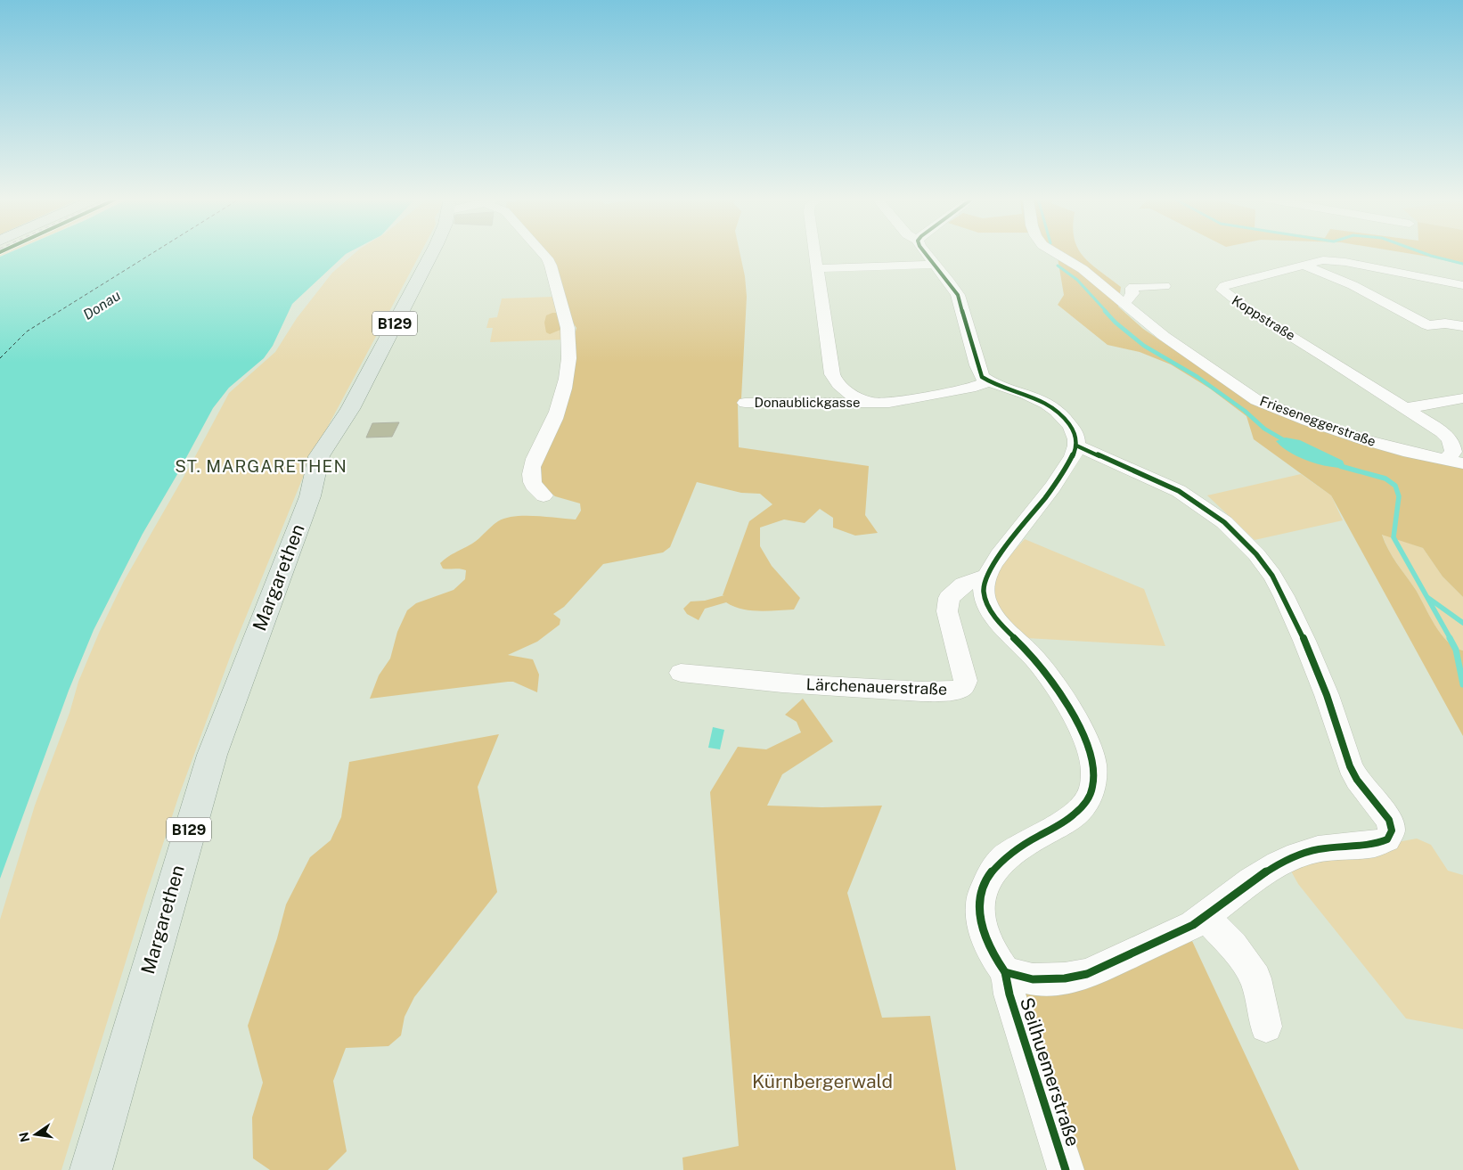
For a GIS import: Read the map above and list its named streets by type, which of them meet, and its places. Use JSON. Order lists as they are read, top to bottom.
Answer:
{
  "streets": {
    "main road": ["B129", "Margarethen"],
    "street": [
      "Koppstraße",
      "Donaublickgasse",
      "Frieseneggerstraße",
      "Lärchenauerstraße",
      "Seilhuemerstraße"
    ]
  },
  "crossings": [
    ["Koppstraße", "Frieseneggerstraße"]
  ],
  "districts": ["ST. MARGARETHEN"],
  "water": ["Donau"],
  "parks": ["Kürnbergerwald"],
  "north": "left"
}
